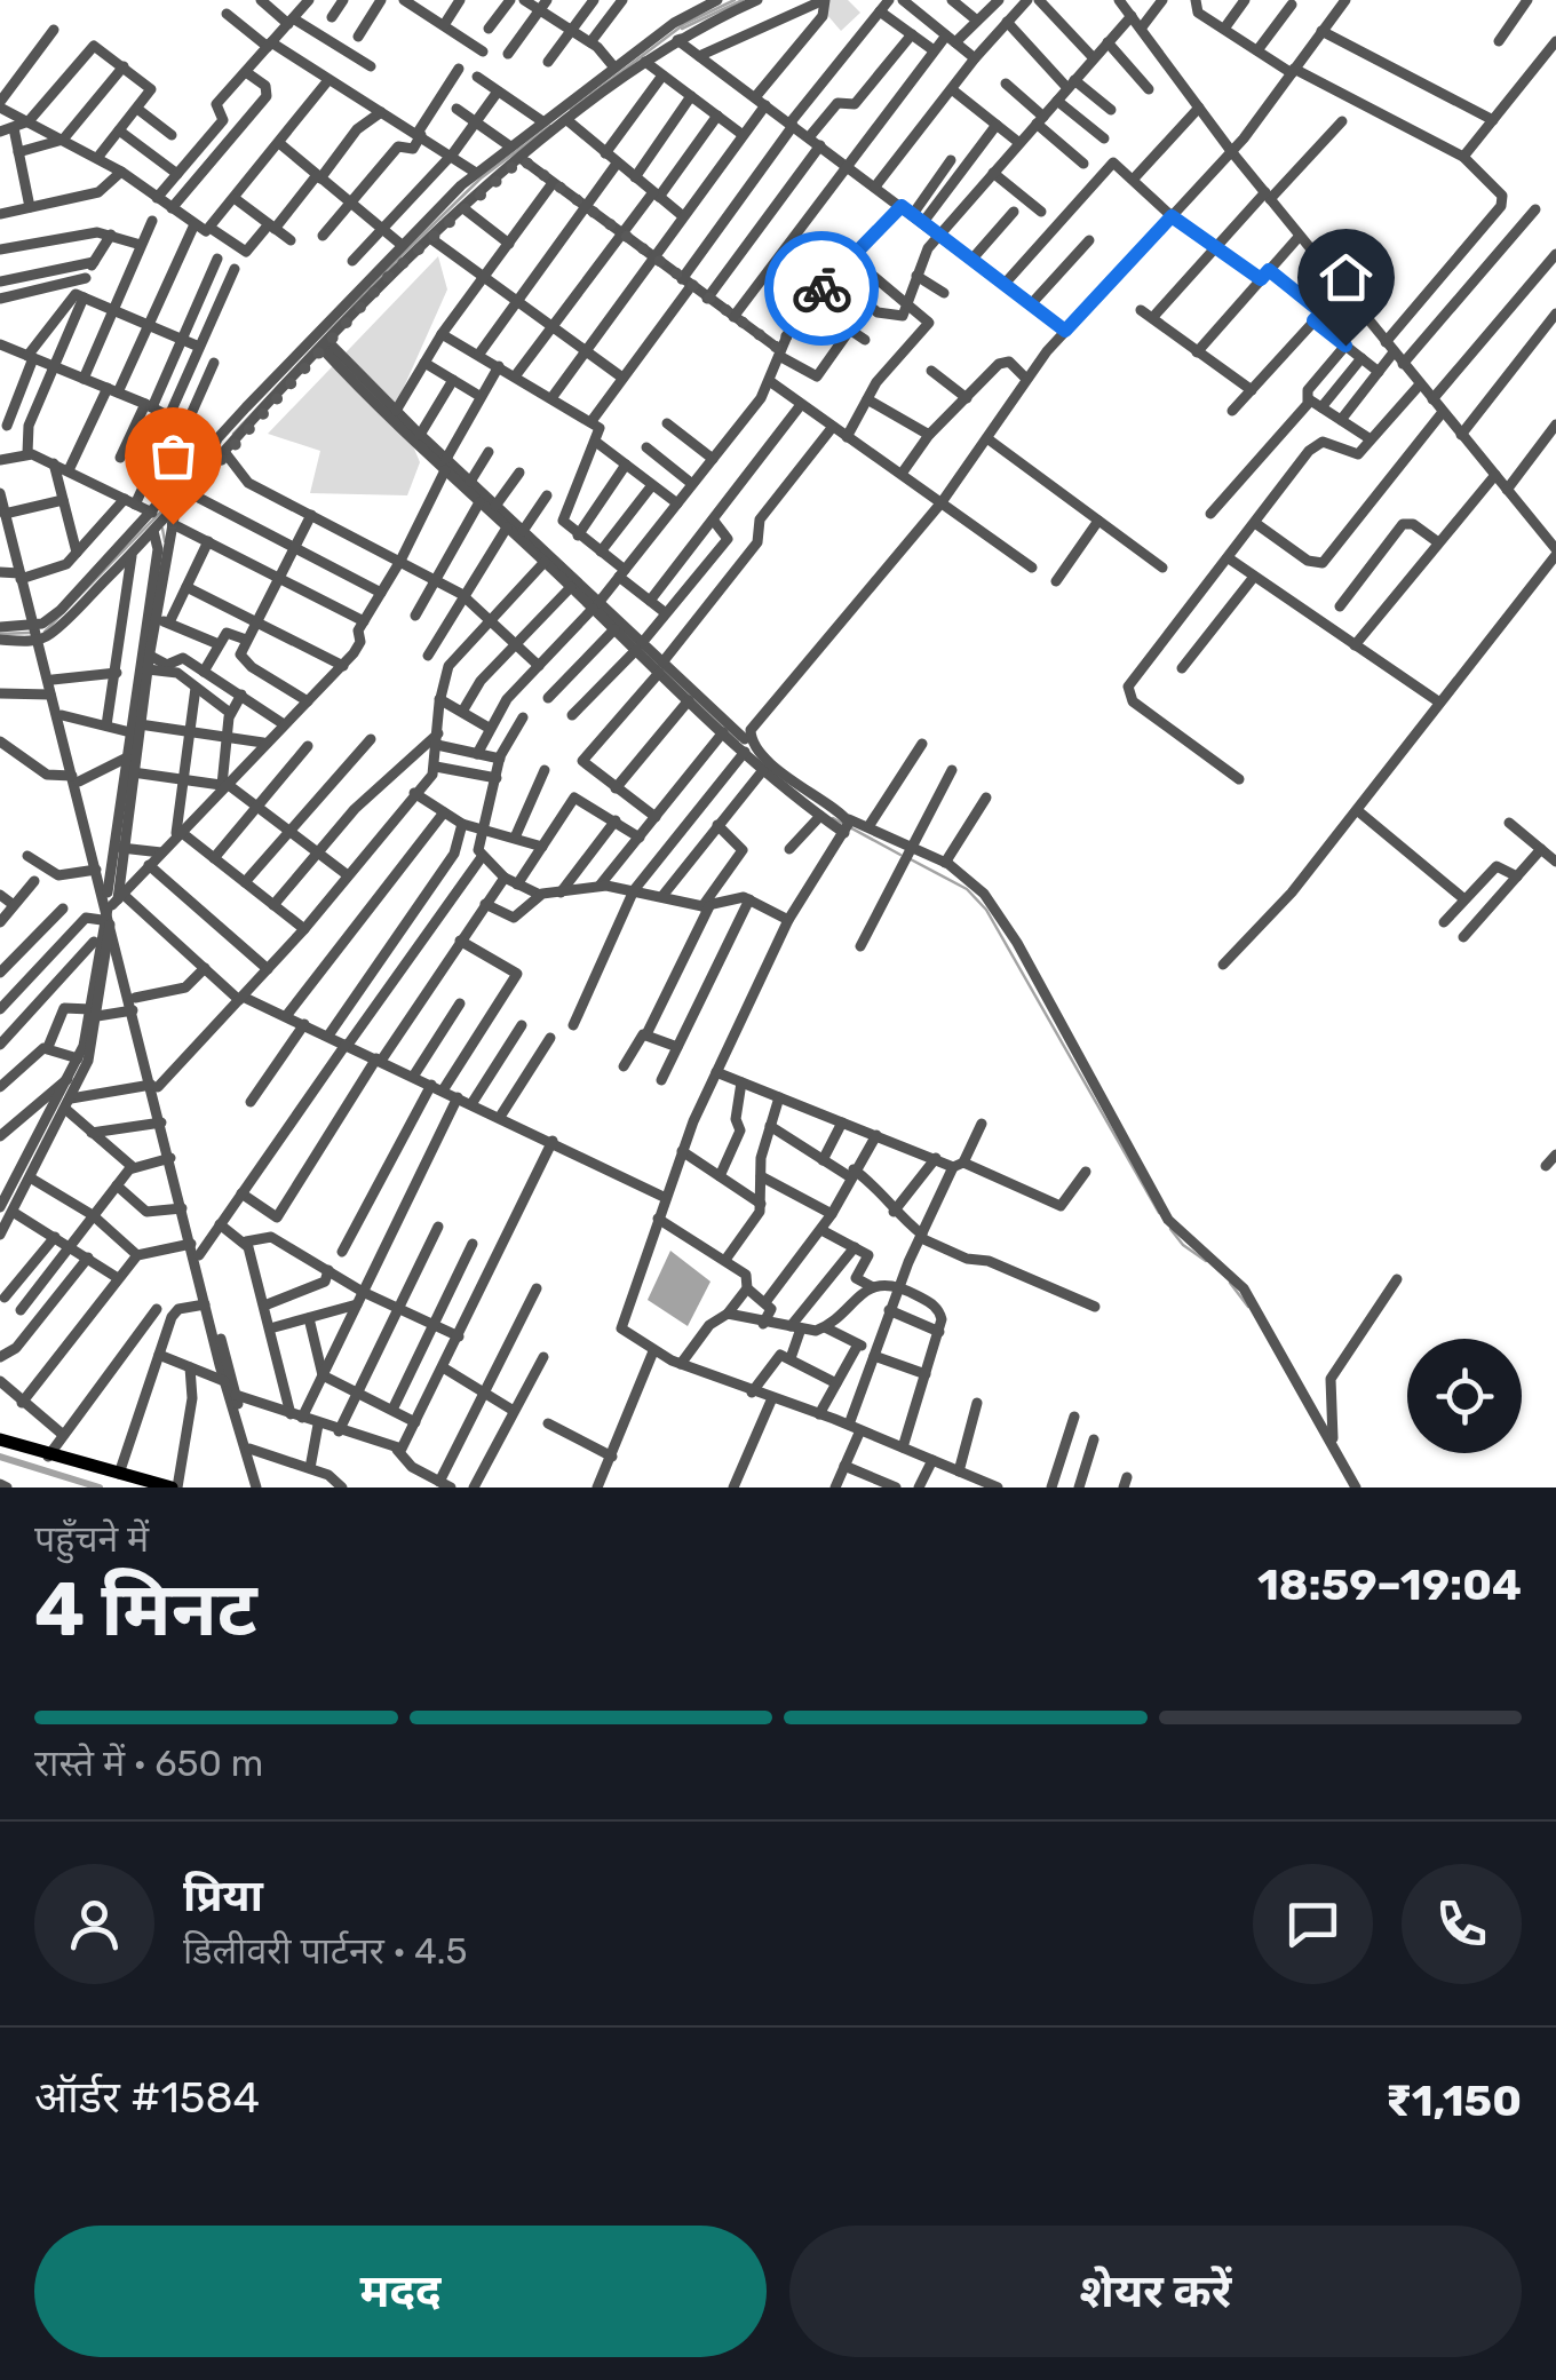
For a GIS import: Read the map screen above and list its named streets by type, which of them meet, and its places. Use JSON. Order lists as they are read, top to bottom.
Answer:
{
  "page": {
    "heading": ["4 मिनट", "पहुँचने में", "18:59–19:04"],
    "panel": [
      "प्रिया",
      "डिलीवरी पार्टनर · 4.5",
      "ऑर्डर #1584",
      "₹1,150"
    ],
    "bar": "रास्ते में · 650 m",
    "buttons": ["मदद", "शेयर करें"]
  }
}
